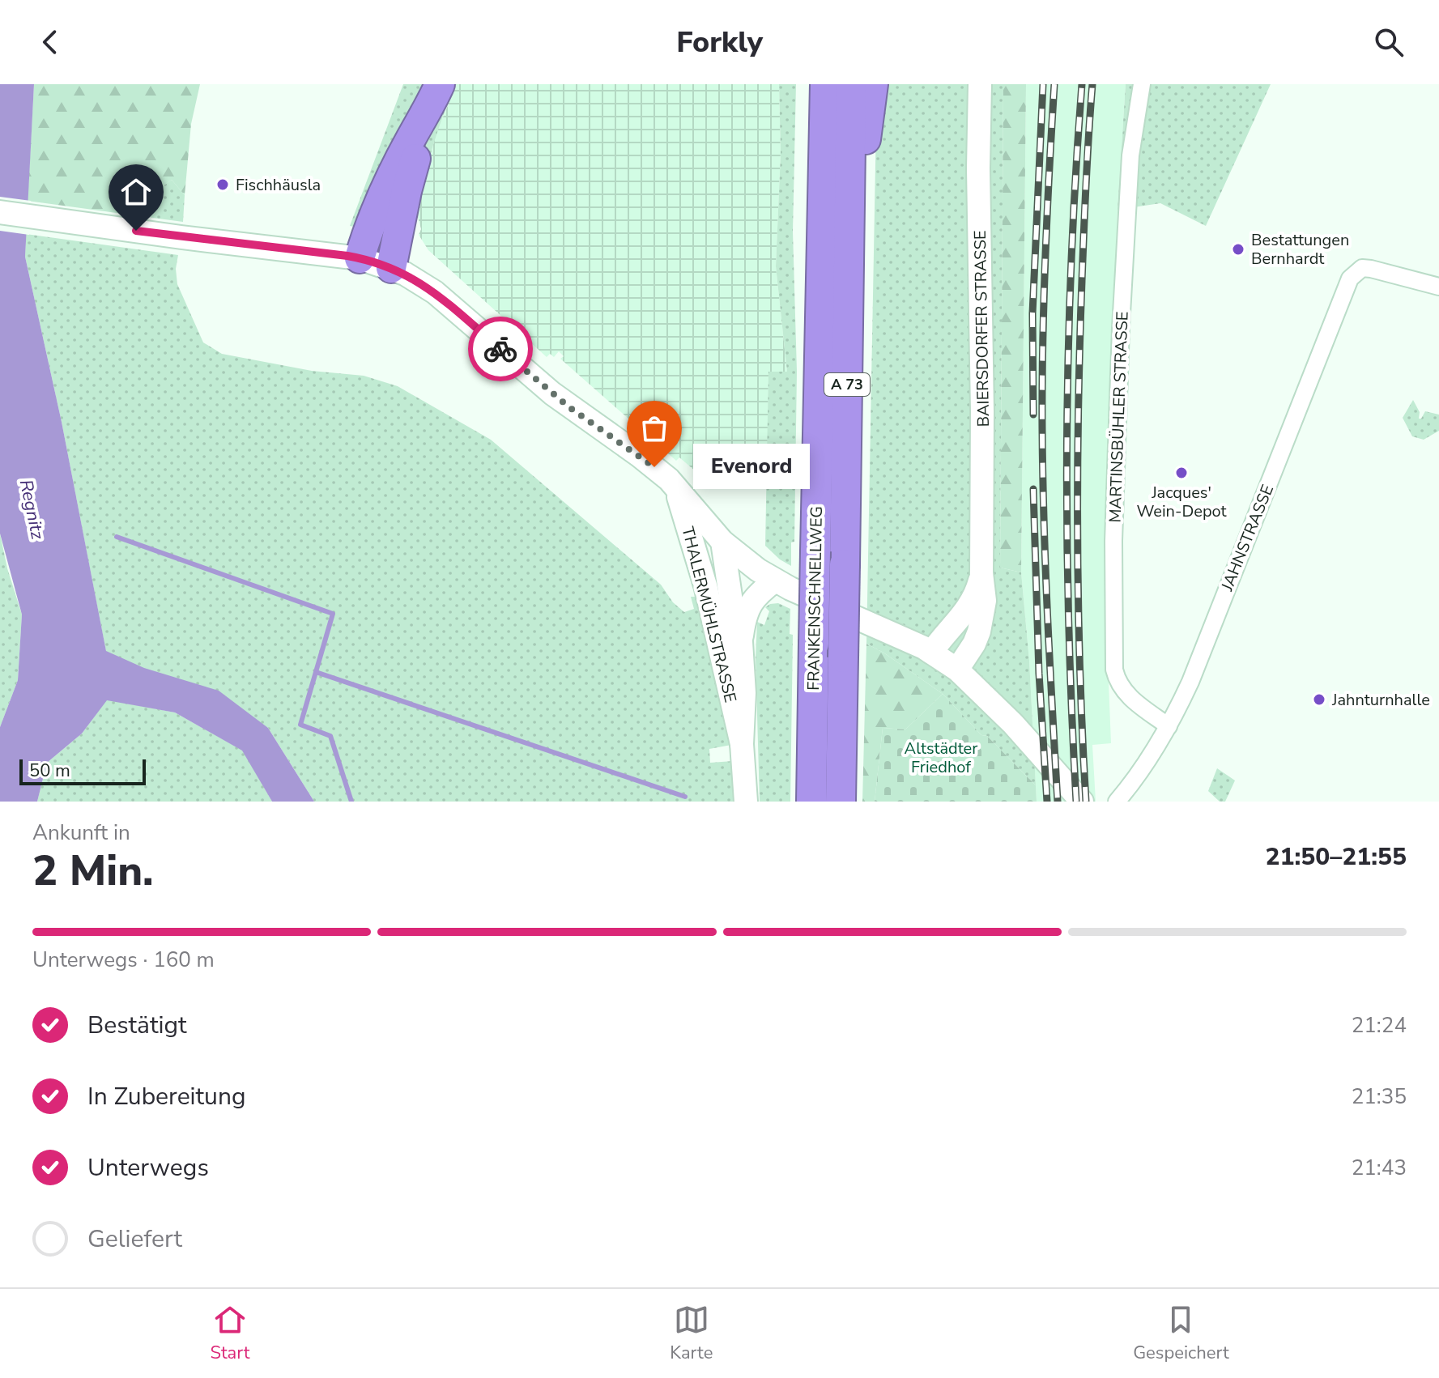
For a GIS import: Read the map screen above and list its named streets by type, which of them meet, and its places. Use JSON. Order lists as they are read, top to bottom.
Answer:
{
  "streets": {
    "highway": ["A 73", "FRANKENSCHNELLWEG"],
    "main road": ["BAIERSDORFER STRASSE", "THALERMÜHLSTRASSE"],
    "street": ["MARTINSBÜHLER STRASSE", "JAHNSTRASSE"]
  },
  "crossings": [
    ["MARTINSBÜHLER STRASSE", "JAHNSTRASSE"]
  ],
  "water": ["Regnitz"],
  "parks": ["Altstädter Friedhof"],
  "places": [
    "Fischhäusla",
    "Bestattungen Bernhardt",
    "Evenord",
    "Jacques' Wein-Depot",
    "Jahnturnhalle"
  ],
  "scale_bar": "50 m",
  "page": {
    "header": "Forkly",
    "bubble": "Evenord",
    "scale": "50 m",
    "heading": ["2 Min.", "Ankunft in", "21:50–21:55"],
    "bar": "Unterwegs · 160 m",
    "list": [
      ["Bestätigt", "21:24"],
      ["In Zubereitung", "21:35"],
      ["Unterwegs", "21:43"],
      "Geliefert"
    ],
    "tabs": ["Start", "Karte", "Gespeichert"]
  }
}
